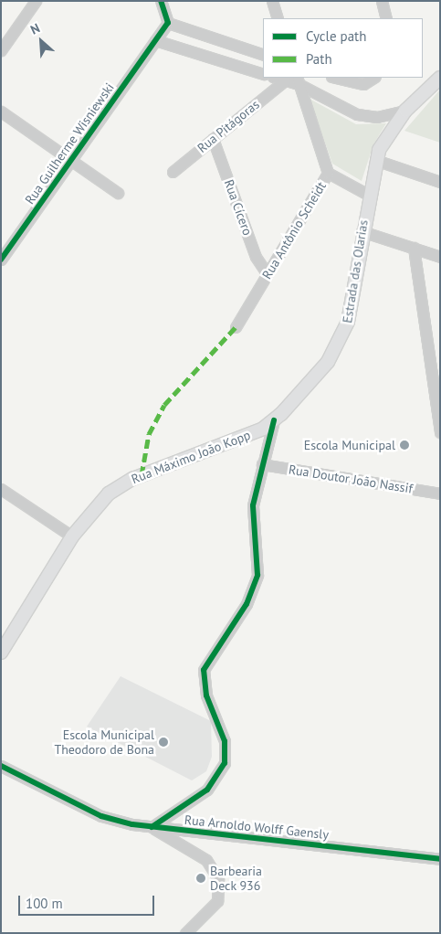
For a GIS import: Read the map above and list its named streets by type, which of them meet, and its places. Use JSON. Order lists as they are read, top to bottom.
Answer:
{
  "streets": {
    "main road": ["Estrada das Olarias", "Rua Máximo João Kopp"],
    "street": [
      "Rua Pitágoras",
      "Rua Guilherme Wisniewski",
      "Rua Cícero",
      "Rua Antônio Scheidt",
      "Rua Doutor João Nassif",
      "Rua Arnoldo Wolff Gaensly"
    ]
  },
  "crossings": [
    ["Rua Pitágoras", "Rua Cícero"],
    ["Rua Cícero", "Rua Antônio Scheidt"],
    ["Estrada das Olarias", "Rua Máximo João Kopp"],
    ["Estrada das Olarias", "Rua Doutor João Nassif"],
    ["Estrada das Olarias", "Rua Arnoldo Wolff Gaensly"]
  ],
  "places": ["Escola Municipal", "Escola Municipal Theodoro de Bona", "Barbearia Deck 936"],
  "legend": ["Cycle path", "Path"],
  "scale_bar": "100 m",
  "north": "top left"
}
